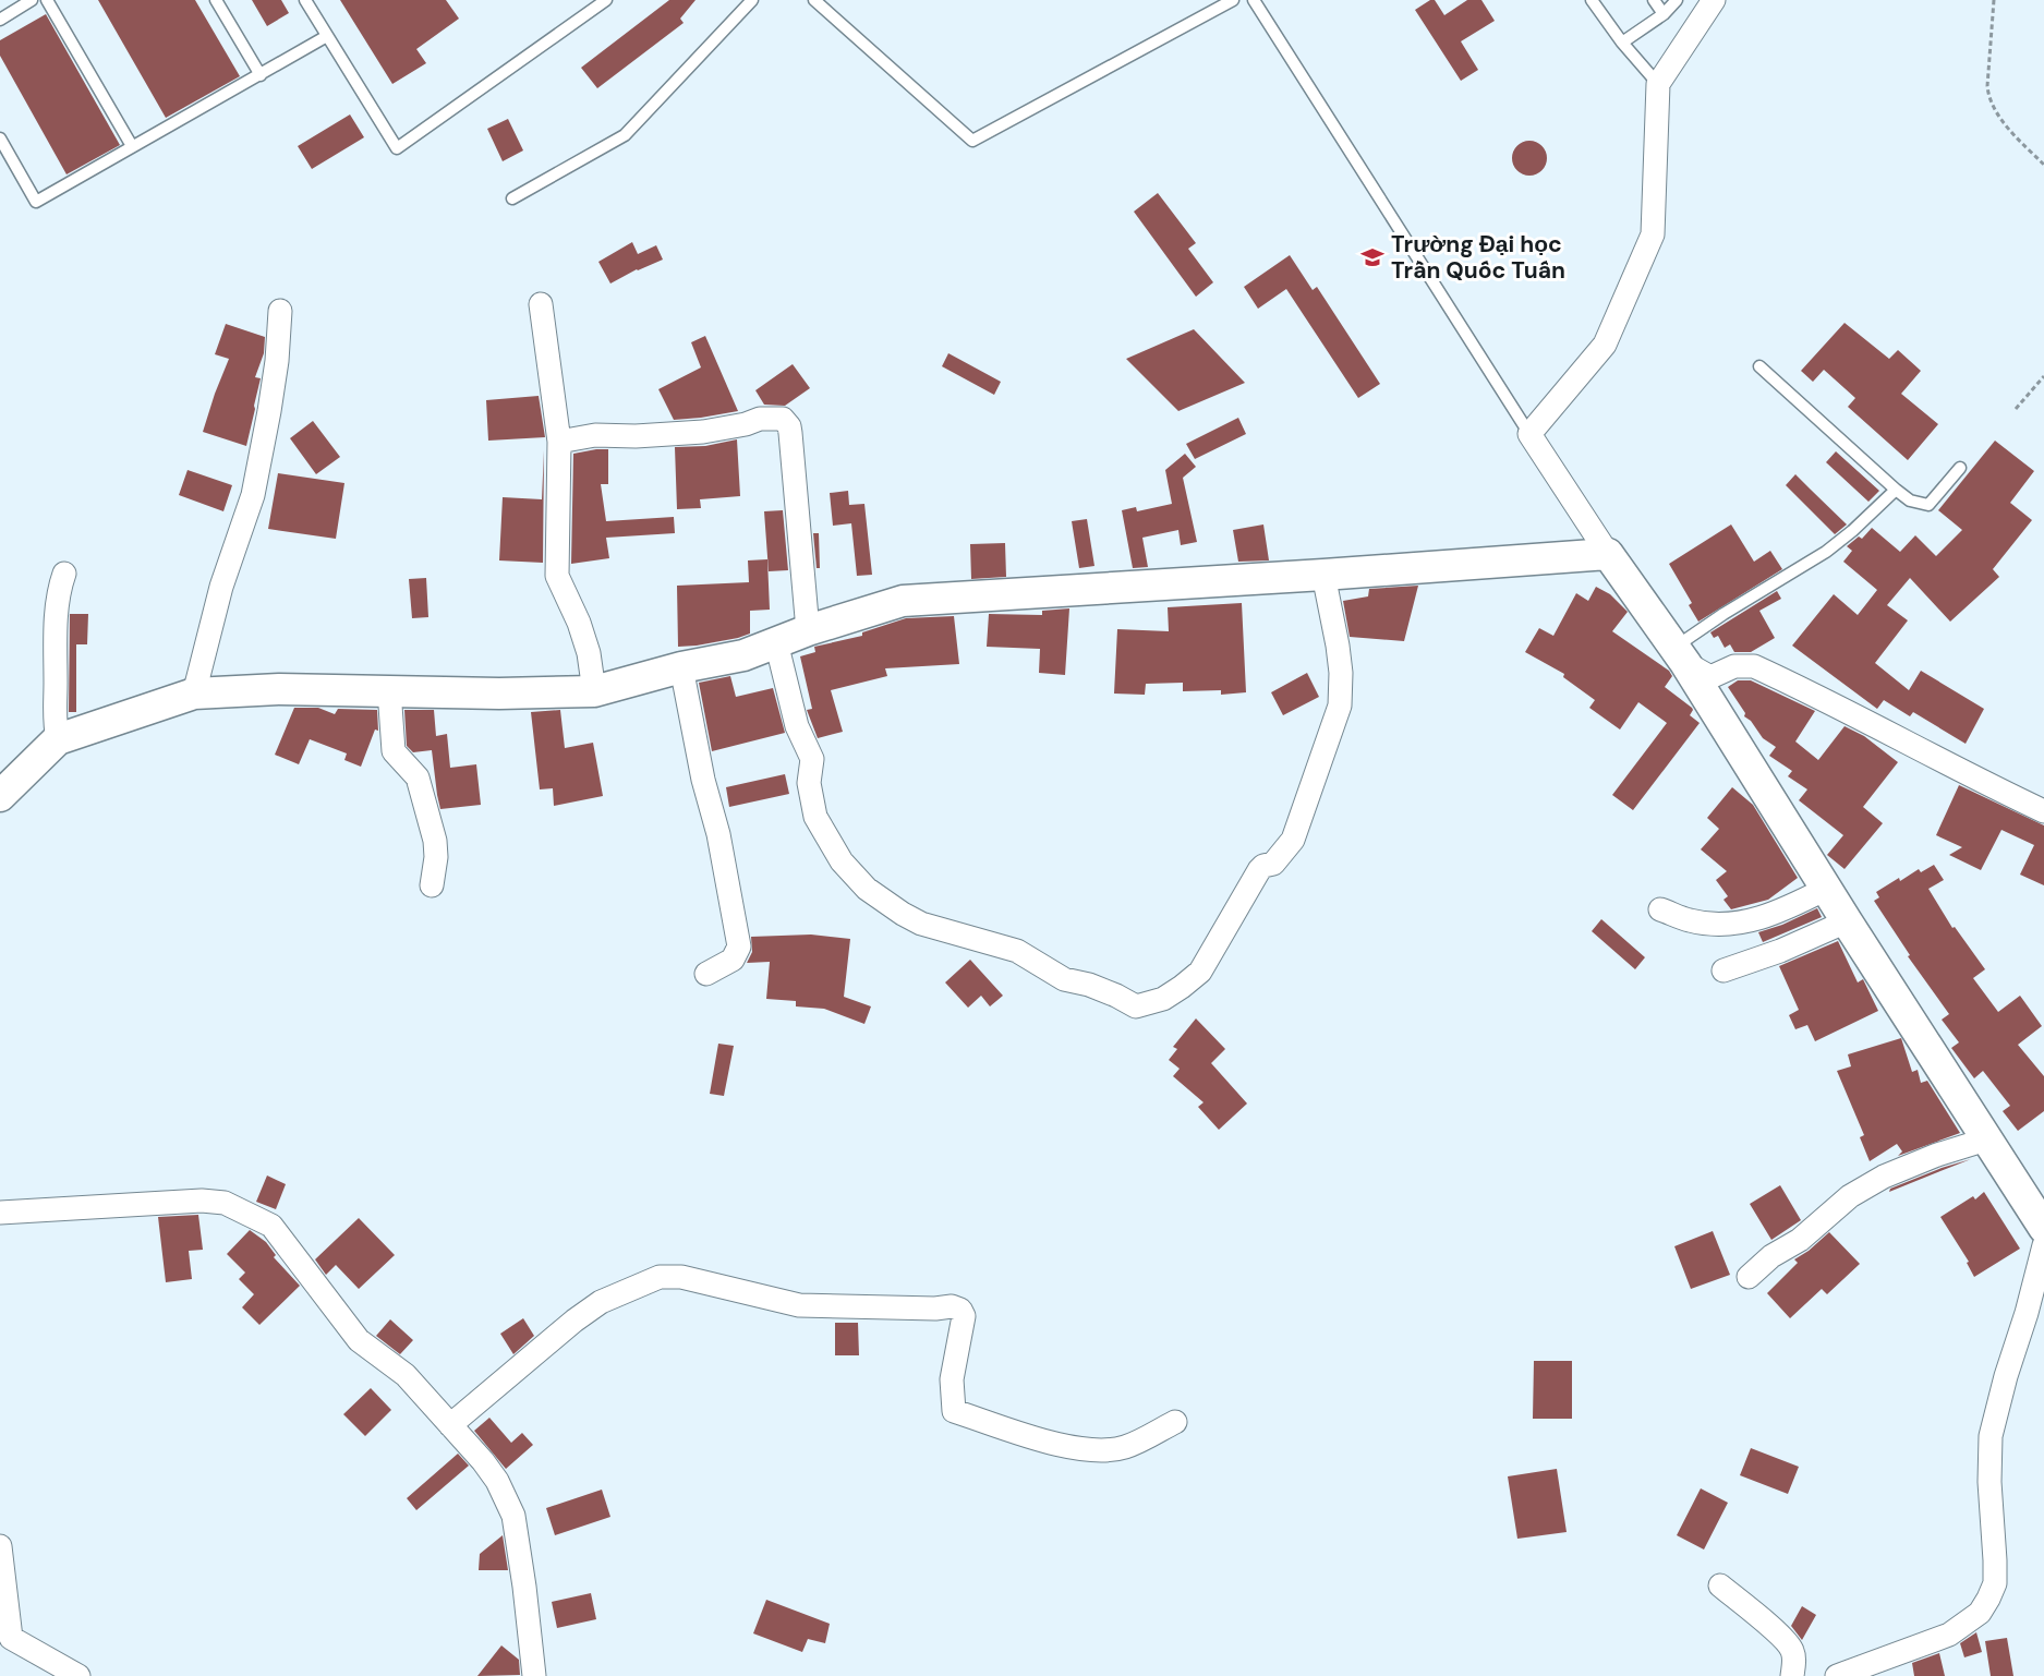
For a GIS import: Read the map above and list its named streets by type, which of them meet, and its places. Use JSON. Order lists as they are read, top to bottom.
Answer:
{
  "places": {
    "school or university": ["Trường Đại học Trần Quốc Tuấn"]
  }
}
